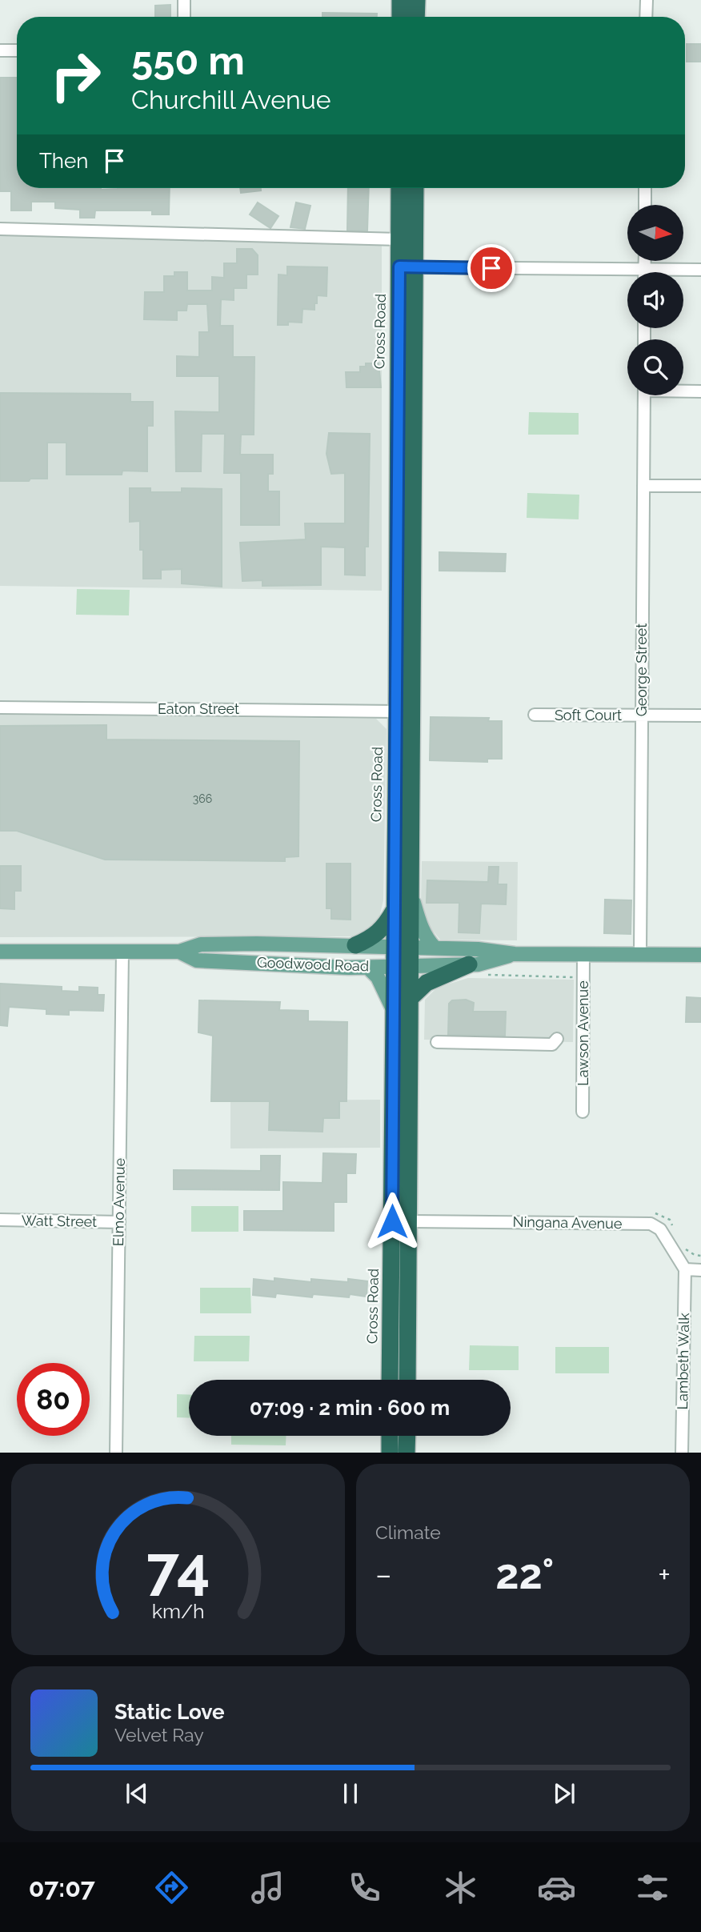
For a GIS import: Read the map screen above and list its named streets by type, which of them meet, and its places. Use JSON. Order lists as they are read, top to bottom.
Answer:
{
  "streets": {
    "highway": ["Cross Road"],
    "main road": ["Goodwood Road"],
    "street": [
      "George Street",
      "Eaton Street",
      "Soft Court",
      "Lawson Avenue",
      "Elmo Avenue",
      "Watt Street",
      "Ningana Avenue",
      "Lambeth Walk"
    ]
  },
  "crossings": [
    ["Cross Road", "Eaton Street"],
    ["Cross Road", "Goodwood Road"],
    ["Cross Road", "Ningana Avenue"],
    ["George Street", "Soft Court"],
    ["George Street", "Goodwood Road"],
    ["Goodwood Road", "Lawson Avenue"],
    ["Goodwood Road", "Elmo Avenue"],
    ["Elmo Avenue", "Watt Street"],
    ["Ningana Avenue", "Lambeth Walk"]
  ],
  "house_numbers": ["366"],
  "north": "right",
  "page": {
    "turn": ["550 m", "Churchill Avenue"],
    "then": "Then",
    "limit": "80",
    "trip": "07:09 · 2 min · 600 m",
    "tile": "Climate",
    "heat": ["−", "22°", "+"],
    "song": ["Static Love", "Velvet Ray"],
    "tabs": "07:07",
    "gauge": ["74", "km/h"]
  }
}
